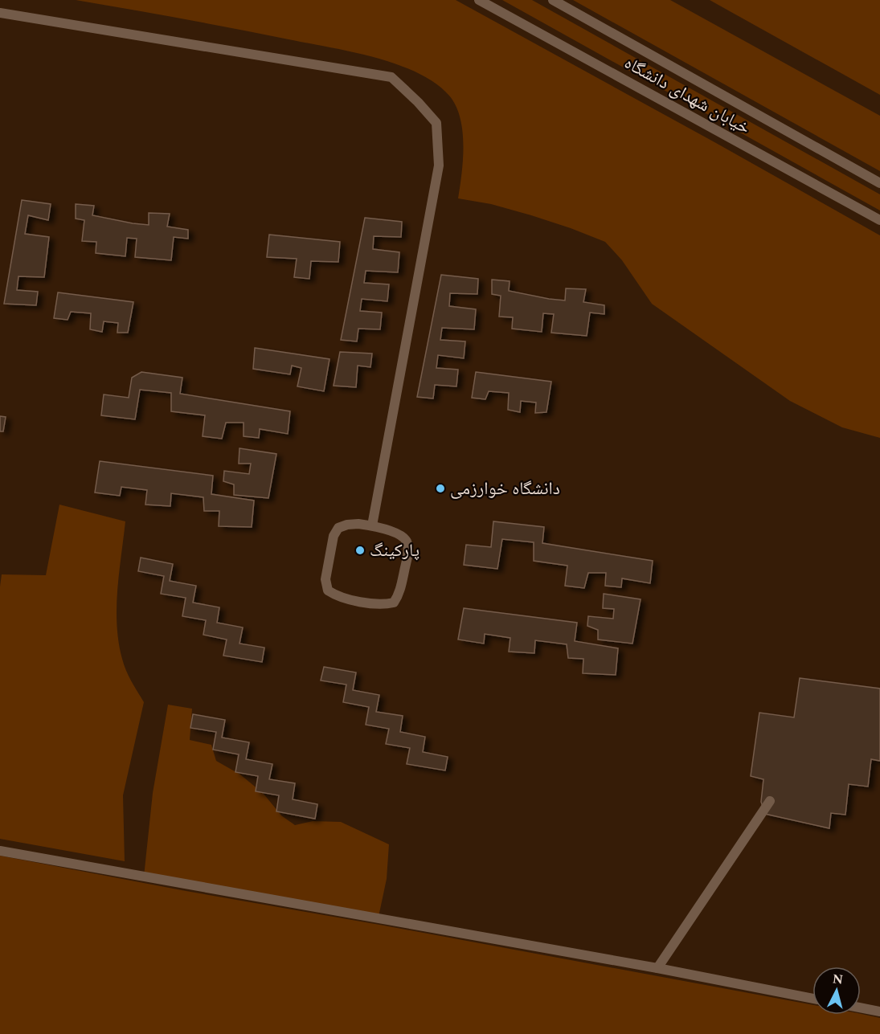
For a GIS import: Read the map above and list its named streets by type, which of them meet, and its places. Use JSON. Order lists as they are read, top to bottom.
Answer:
{
  "streets": {
    "lane": ["خیابان شهدای دانشگاه"]
  },
  "places": ["دانشگاه خوارزمی", "پارکینگ"],
  "north": "top"
}
